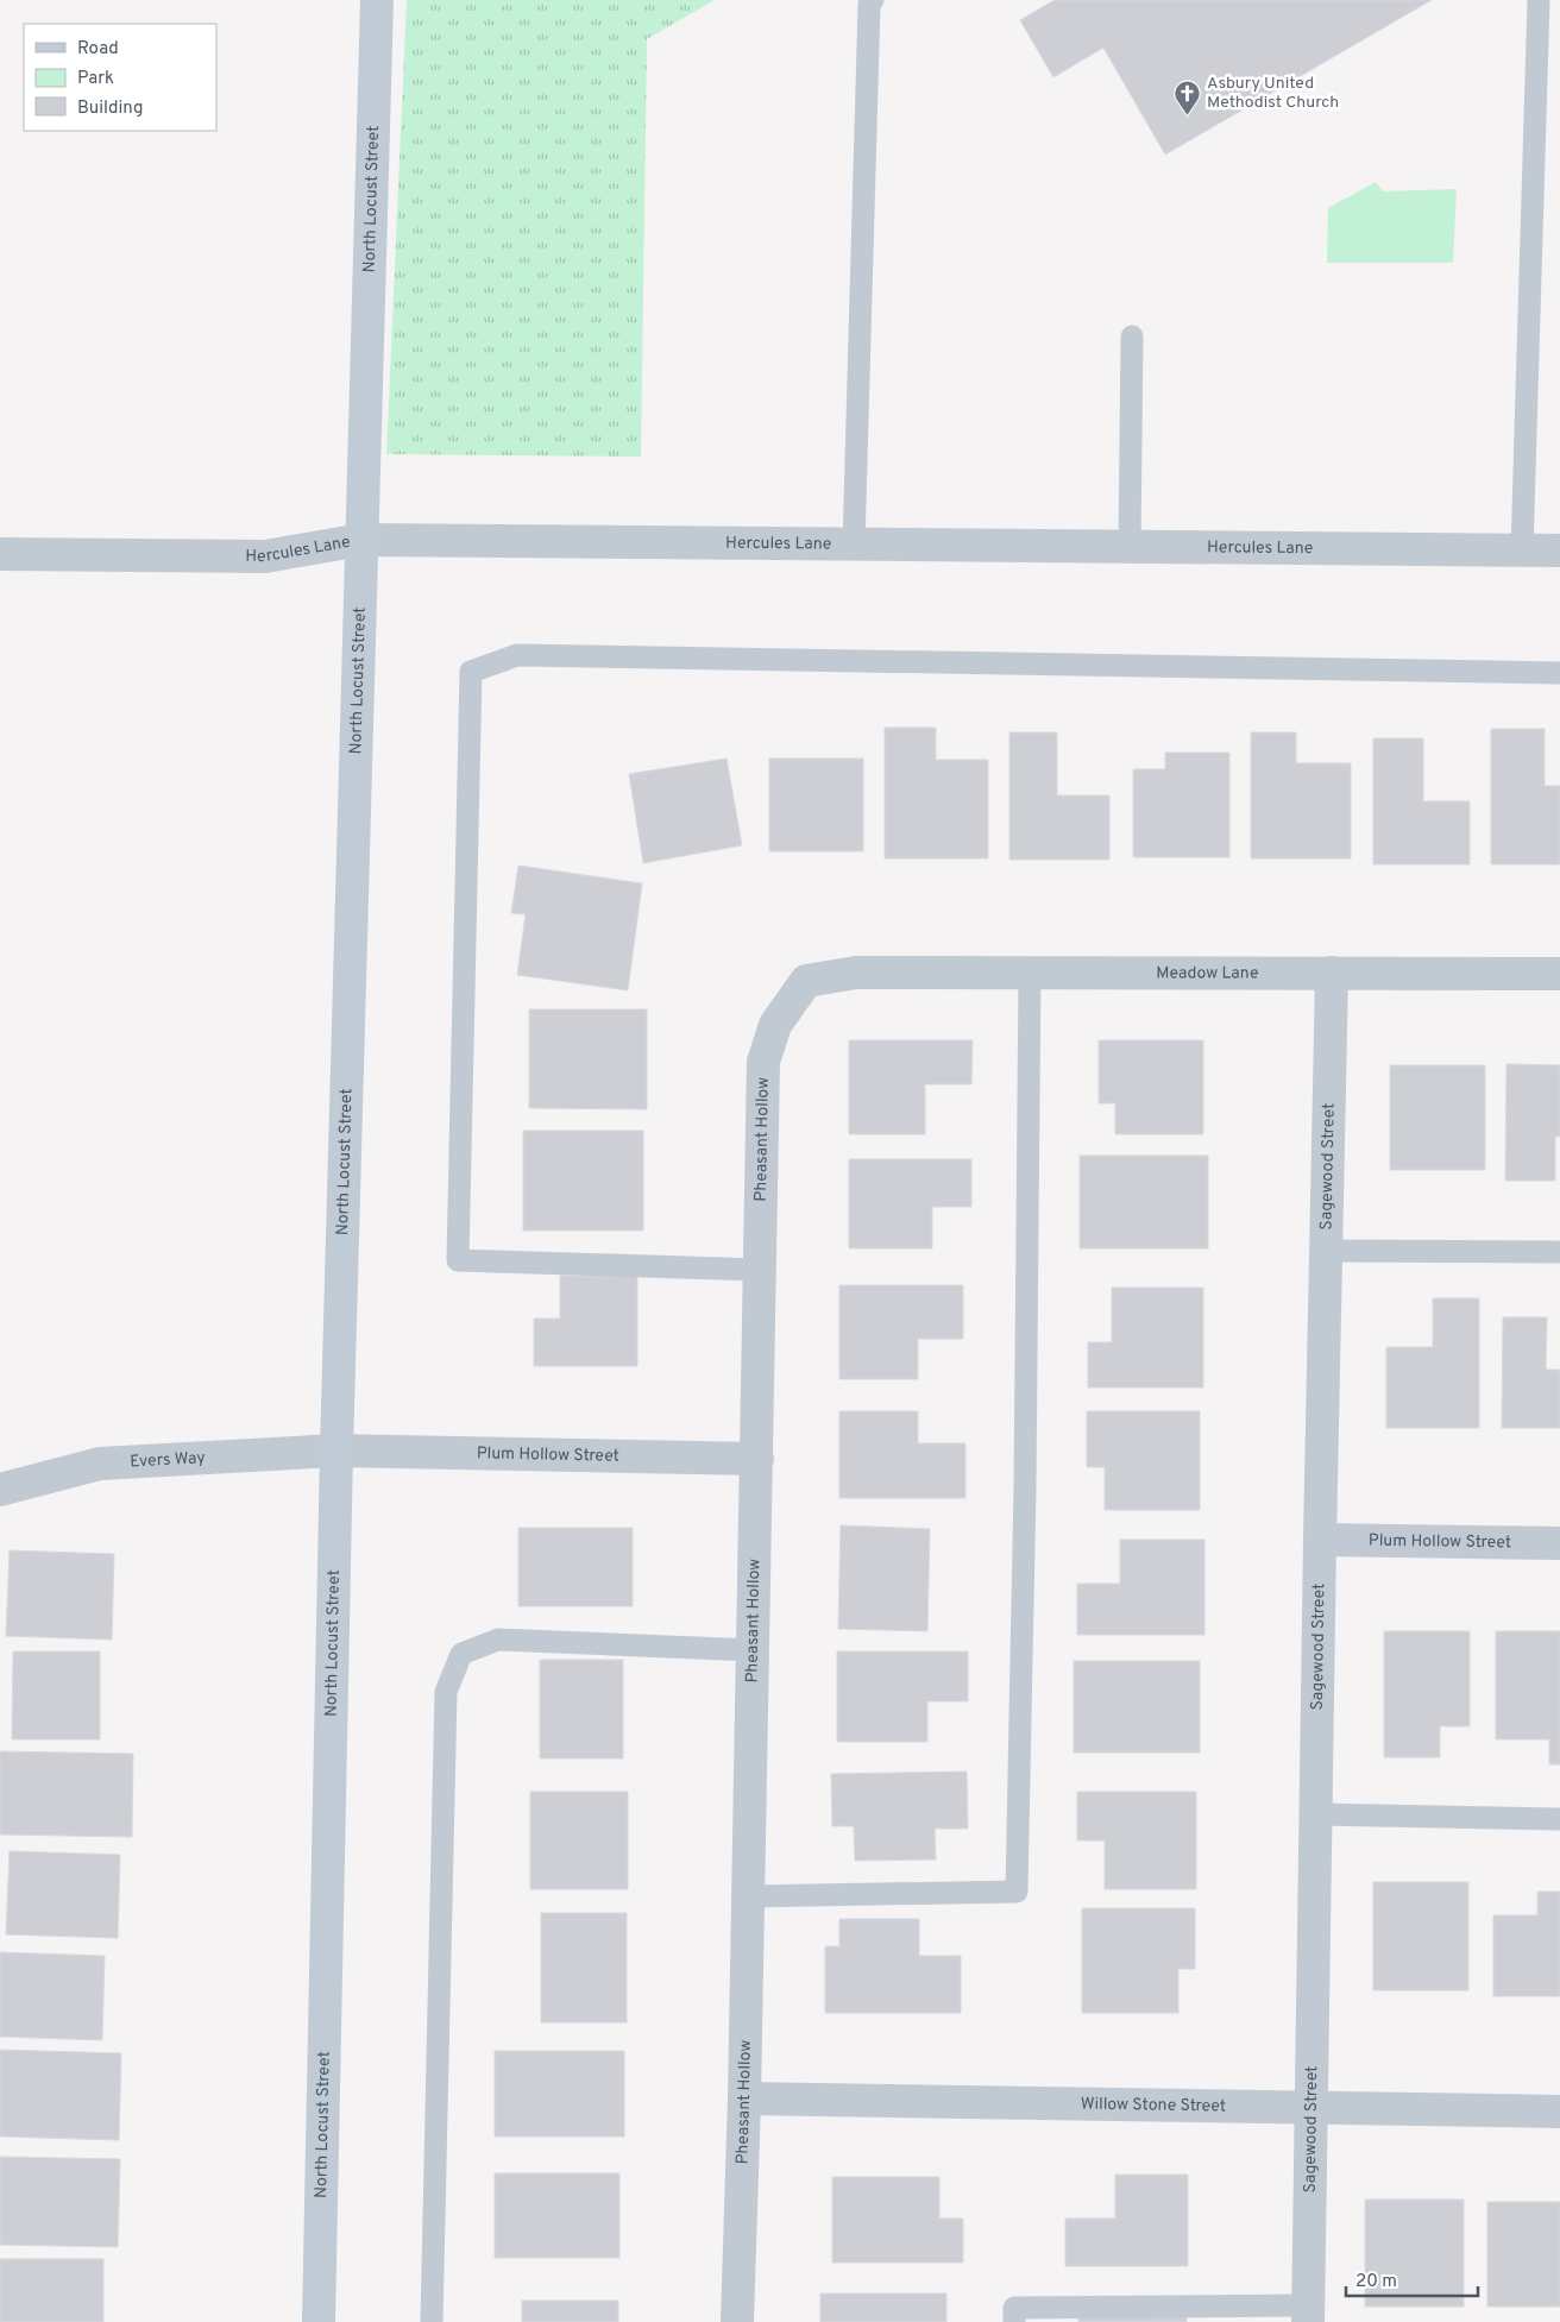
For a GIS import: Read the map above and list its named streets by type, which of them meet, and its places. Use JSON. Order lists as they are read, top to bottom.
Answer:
{
  "streets": {
    "main road": ["North Locust Street"],
    "street": [
      "Hercules Lane",
      "Meadow Lane",
      "Pheasant Hollow",
      "Sagewood Street",
      "Plum Hollow Street",
      "Evers Way",
      "Willow Stone Street"
    ]
  },
  "crossings": [
    ["North Locust Street", "Hercules Lane"],
    ["North Locust Street", "Plum Hollow Street"],
    ["North Locust Street", "Evers Way"],
    ["Meadow Lane", "Pheasant Hollow"],
    ["Meadow Lane", "Sagewood Street"],
    ["Pheasant Hollow", "Plum Hollow Street"],
    ["Pheasant Hollow", "Willow Stone Street"],
    ["Sagewood Street", "Plum Hollow Street"],
    ["Sagewood Street", "Willow Stone Street"],
    ["Plum Hollow Street", "Evers Way"]
  ],
  "places": {
    "church": ["Asbury United Methodist Church"]
  },
  "legend": ["Road", "Park", "Building"],
  "scale_bar": "20 m"
}
